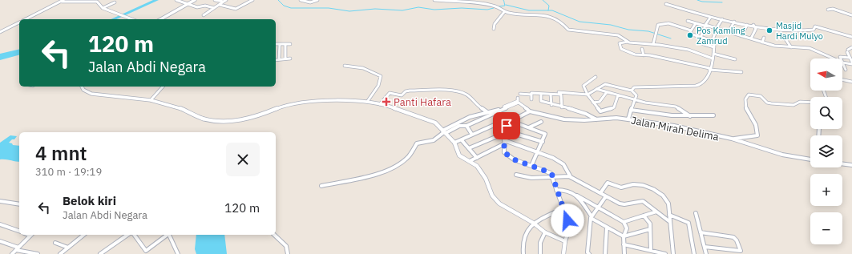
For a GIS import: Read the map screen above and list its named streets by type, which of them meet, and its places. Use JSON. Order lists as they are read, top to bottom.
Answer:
{
  "streets": {
    "street": ["Jalan Mirah Delima"]
  },
  "places": {
    "other": ["Masjid Hardi Mulyo", "Pos Kamling Zamrud"],
    "health": ["Panti Hafara"]
  },
  "north": "left",
  "page": {
    "turn": ["120 m", "Jalan Abdi Negara"],
    "map_buttons": ["+", "−"],
    "heading": ["4 mnt", "310 m · 19:19"],
    "list": [
      {
        "name": "Belok kiri",
        "note": "Jalan Abdi Negara",
        "value": "120 m"
      }
    ]
  }
}
